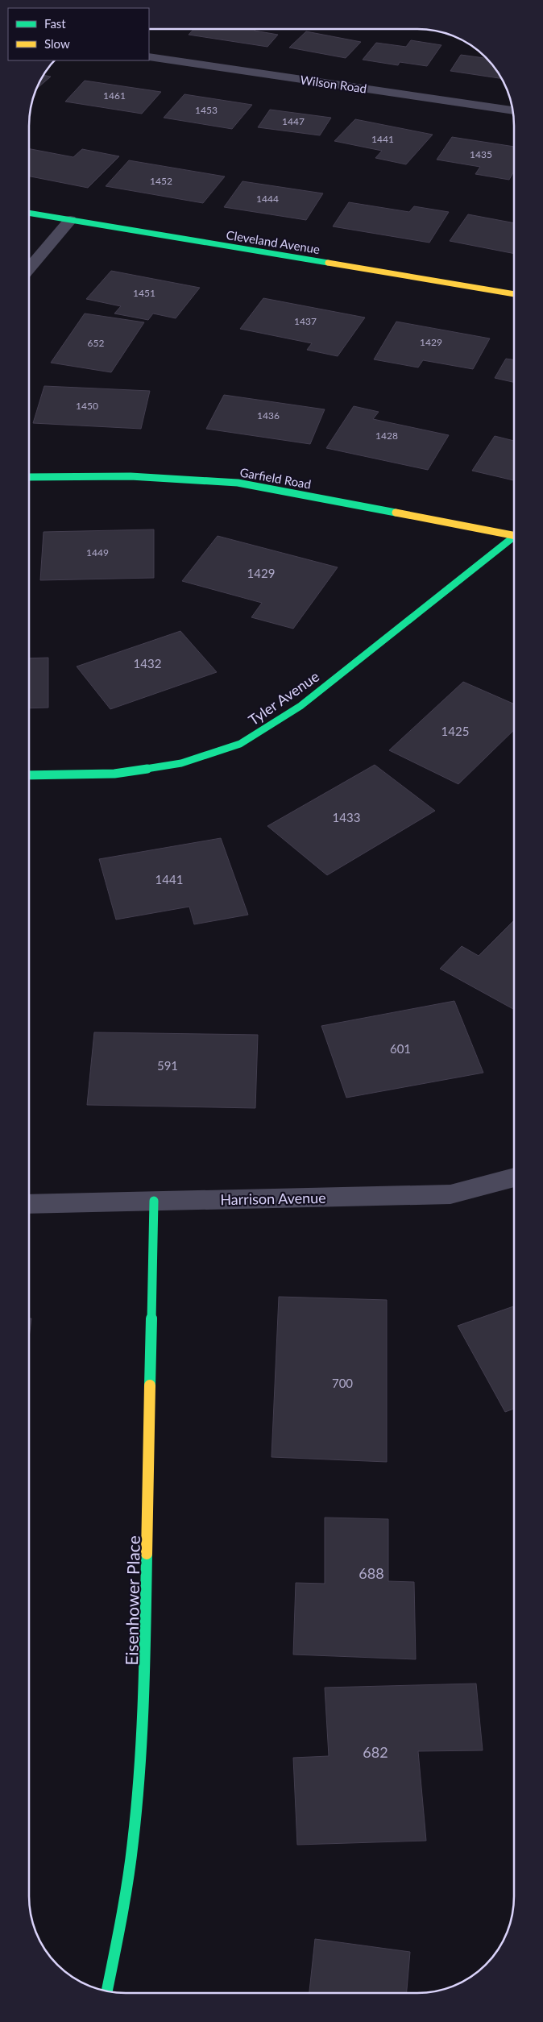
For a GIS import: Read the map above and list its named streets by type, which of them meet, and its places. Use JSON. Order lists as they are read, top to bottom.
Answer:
{
  "streets": {
    "street": [
      "Wilson Road",
      "Cleveland Avenue",
      "Garfield Road",
      "Tyler Avenue",
      "Harrison Avenue",
      "Eisenhower Place"
    ]
  },
  "crossings": [
    ["Harrison Avenue", "Eisenhower Place"]
  ],
  "house_numbers": [
    "1461",
    "1453",
    "1447",
    "1441",
    "1435",
    "1452",
    "1444",
    "1451",
    "1437",
    "1429",
    "652",
    "1450",
    "1436",
    "1428",
    "1449",
    "1429",
    "1432",
    "1425",
    "1433",
    "1441",
    "601",
    "591",
    "700",
    "688",
    "682"
  ],
  "legend": ["Fast", "Slow"]
}
